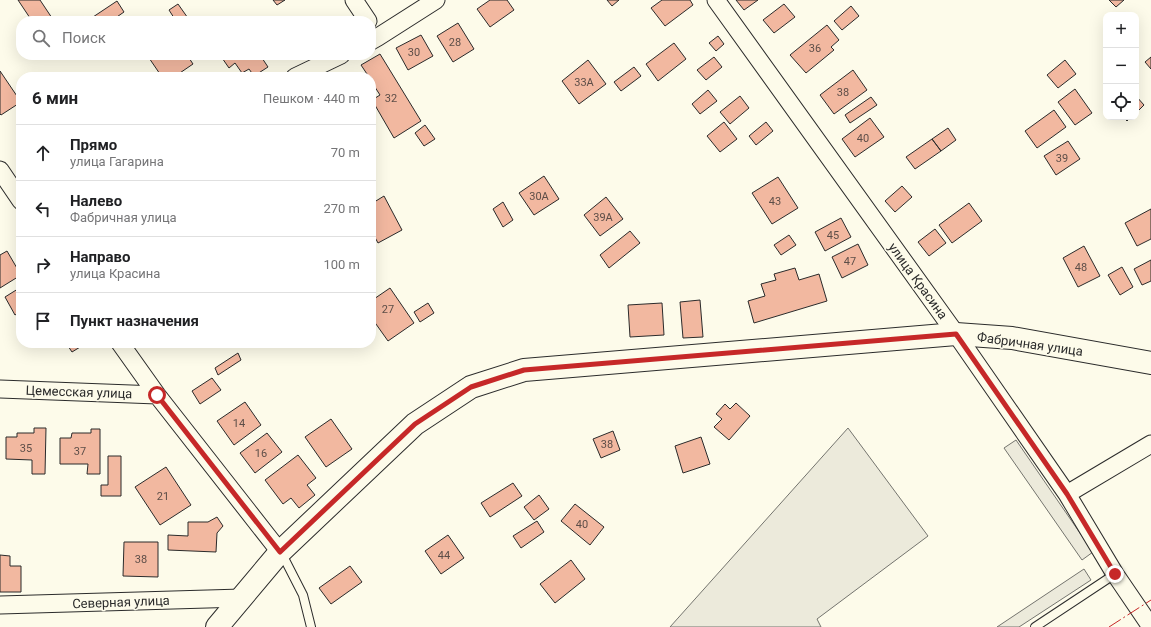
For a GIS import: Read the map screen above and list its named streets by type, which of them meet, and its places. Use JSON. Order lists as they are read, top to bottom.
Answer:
{
  "streets": {
    "street": [
      "улица Красина",
      "Фабричная улица",
      "Цемесская улица",
      "Северная улица"
    ]
  },
  "crossings": [
    ["улица Красина", "Фабричная улица"],
    ["Фабричная улица", "Северная улица"]
  ],
  "house_numbers": [
    "28",
    "36",
    "30",
    "33А",
    "38",
    "32",
    "40",
    "39",
    "30А",
    "43",
    "39А",
    "45",
    "47",
    "48",
    "27",
    "14",
    "38",
    "35",
    "37",
    "16",
    "21",
    "40",
    "44",
    "38"
  ],
  "page": {
    "map_buttons": ["+", "−"],
    "search": "Поиск",
    "heading": ["6 мин", "Пешком · 440 m"],
    "list": [
      ["Прямо", "улица Гагарина", "70 m"],
      ["Налево", "Фабричная улица", "270 m"],
      ["Направо", "улица Красина", "100 m"],
      "Пункт назначения"
    ]
  }
}
